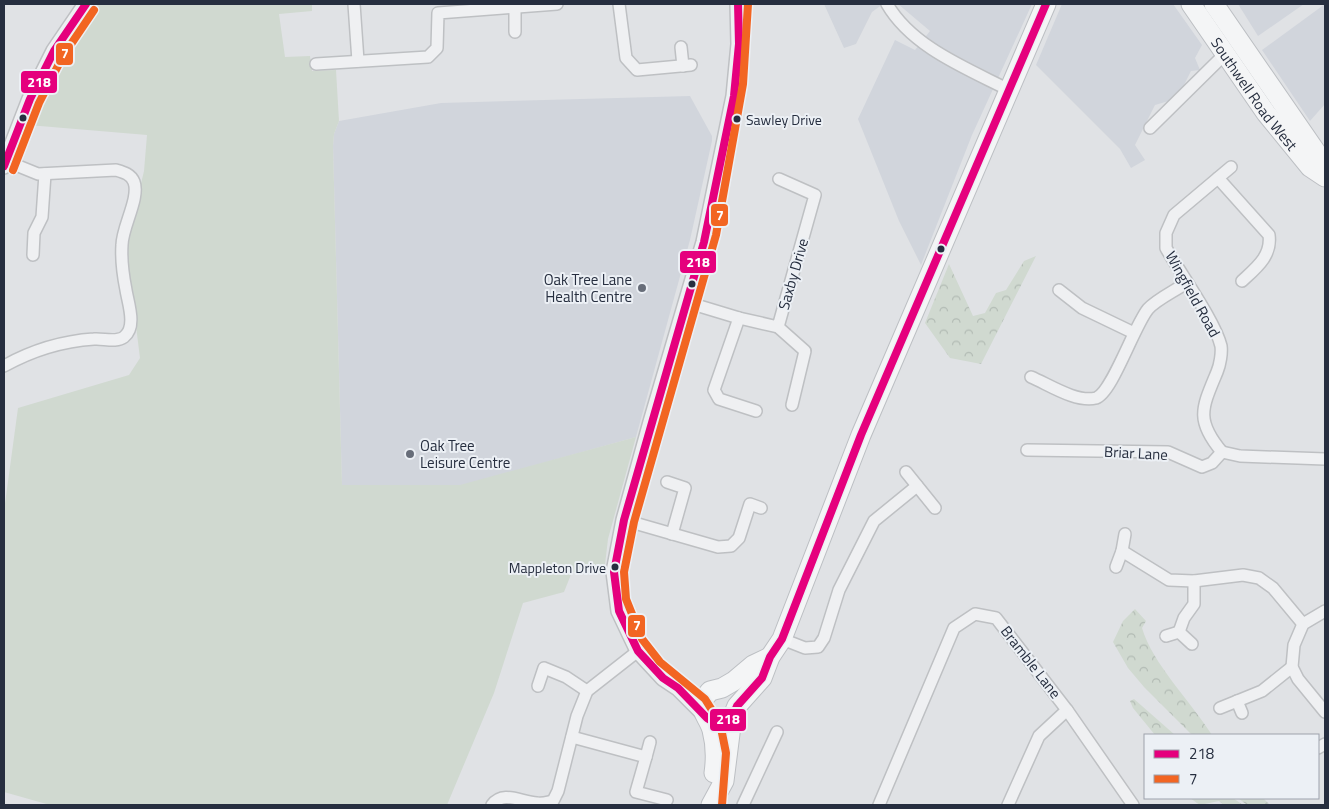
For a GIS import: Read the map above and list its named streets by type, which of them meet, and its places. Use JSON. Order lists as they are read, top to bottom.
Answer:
{
  "streets": {
    "main road": ["Southwell Road West"],
    "street": [
      "Saxby Drive",
      "Wingfield Road",
      "Briar Lane",
      "Bramble Lane"
    ]
  },
  "crossings": [
    ["Wingfield Road", "Briar Lane"]
  ],
  "places": [
    "Sawley Drive",
    "Oak Tree Lane Health Centre",
    "Oak Tree Leisure Centre",
    "Mappleton Drive"
  ],
  "lines": ["transit line 218", "transit line 7"],
  "legend": ["218", "7"]
}
